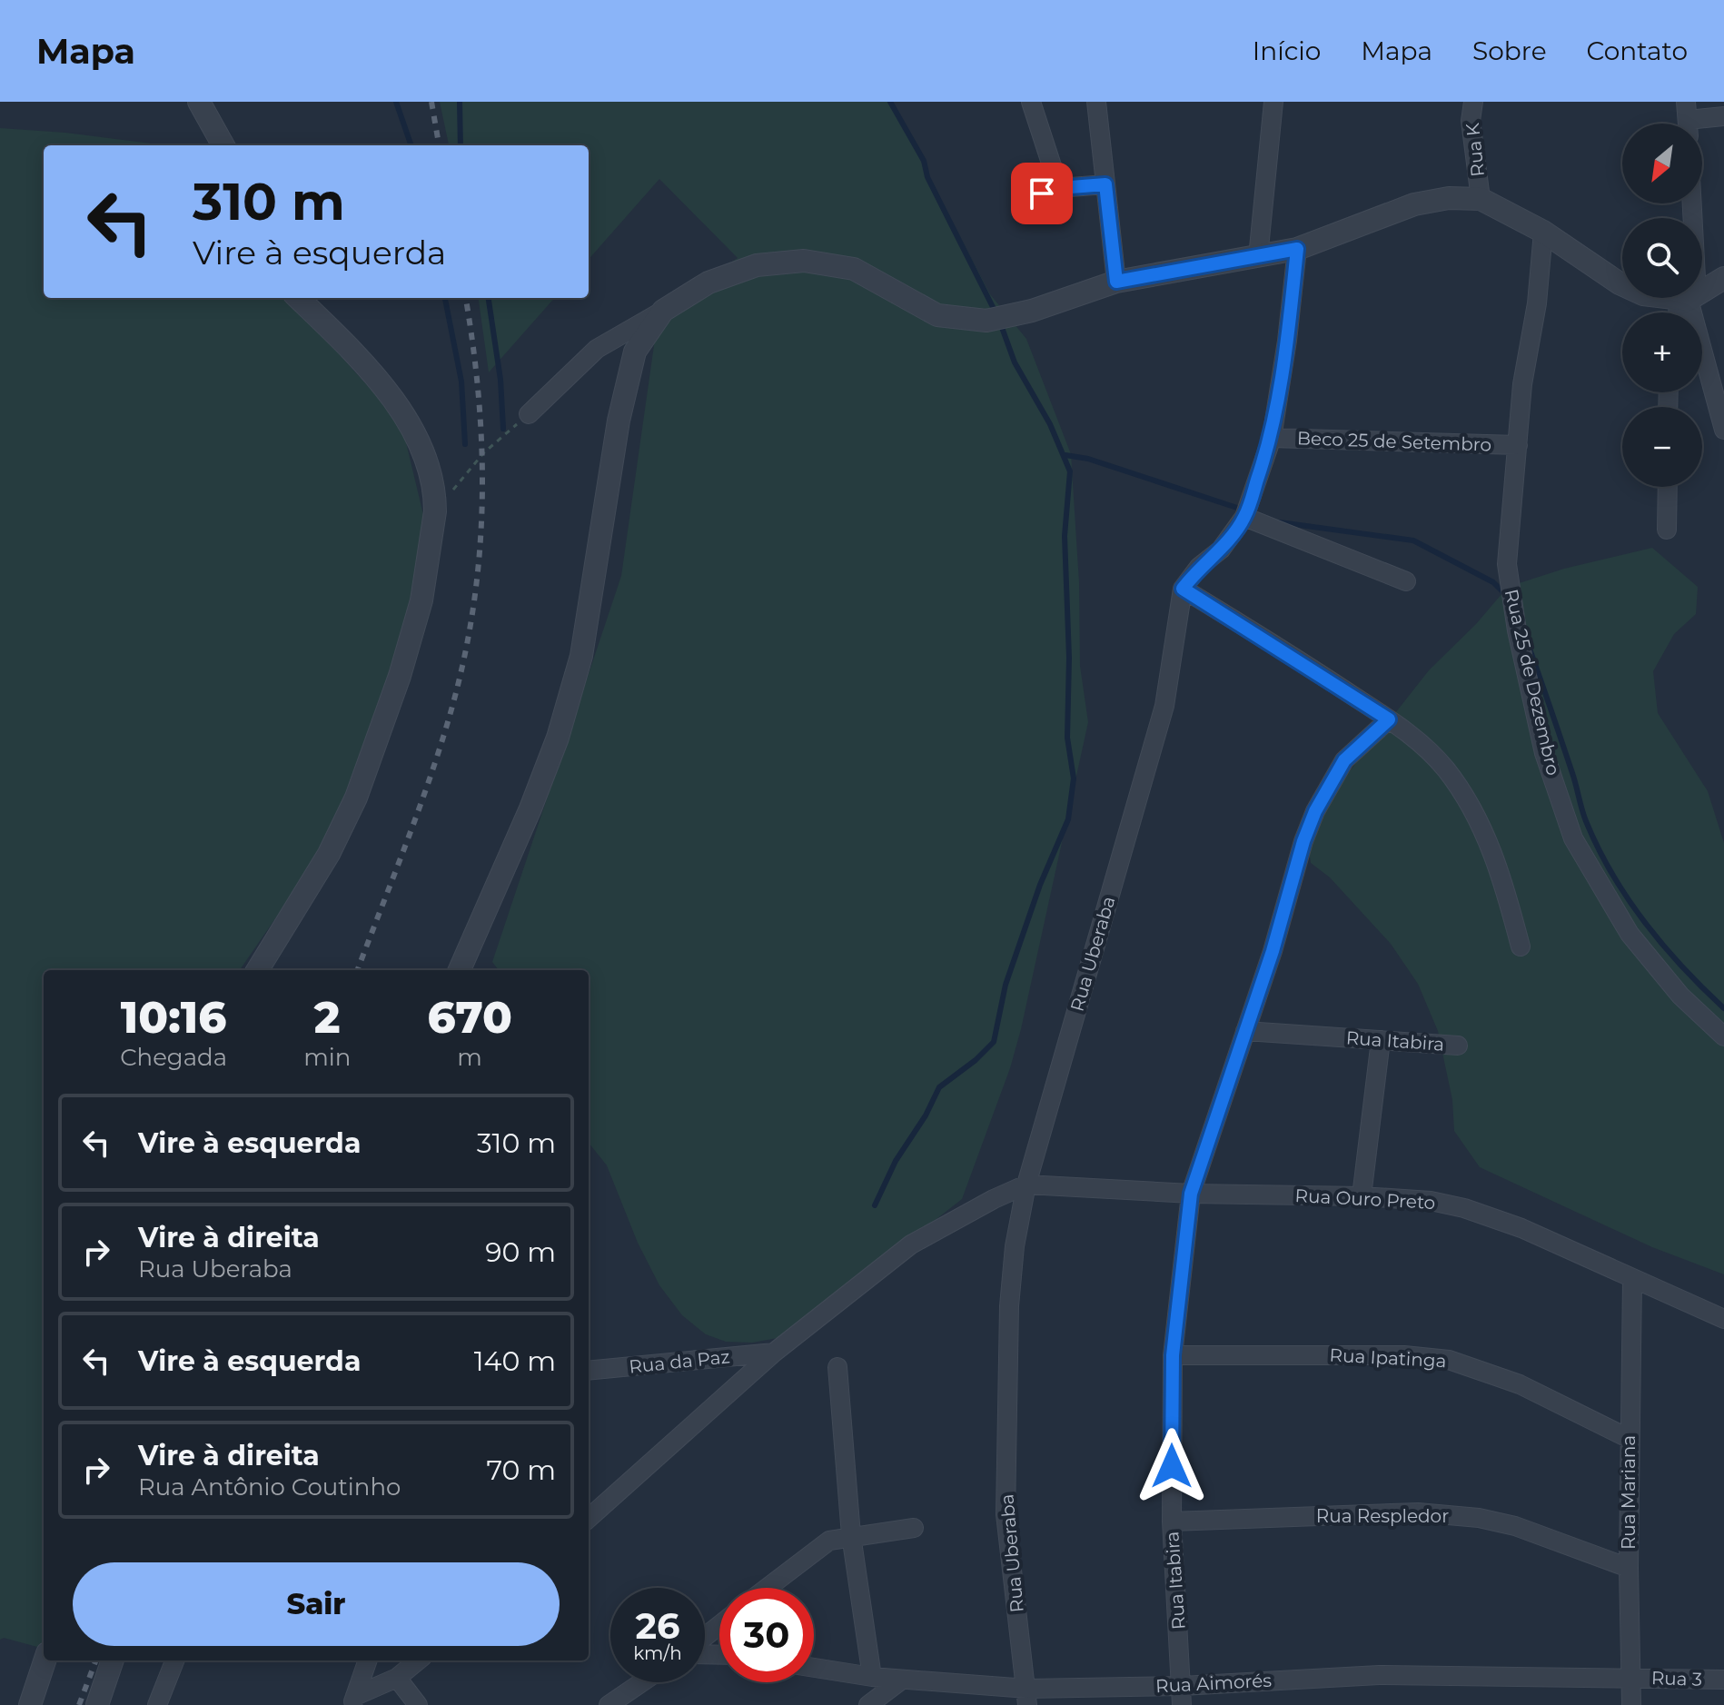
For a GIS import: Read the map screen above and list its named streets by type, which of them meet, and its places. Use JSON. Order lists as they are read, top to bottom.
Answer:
{
  "streets": {
    "street": [
      "Rua K",
      "Beco 25 de Setembro",
      "Rua 25 de Dezembro",
      "Rua Uberaba",
      "Rua Itabira",
      "Rua Ouro Preto",
      "Rua Ipatinga",
      "Rua da Paz",
      "Rua Mariana",
      "Rua Respledor",
      "Rua 3",
      "Rua Aimorés"
    ]
  },
  "crossings": [
    ["Beco 25 de Setembro", "Rua 25 de Dezembro"],
    ["Rua Uberaba", "Rua Ouro Preto"],
    ["Rua Uberaba", "Rua Aimorés"],
    ["Rua Itabira", "Rua Ouro Preto"],
    ["Rua Itabira", "Rua Ipatinga"],
    ["Rua Itabira", "Rua Respledor"],
    ["Rua Itabira", "Rua Aimorés"],
    ["Rua Ouro Preto", "Rua Mariana"],
    ["Rua Ipatinga", "Rua Mariana"],
    ["Rua Mariana", "Rua Respledor"],
    ["Rua Mariana", "Rua 3"],
    ["Rua Mariana", "Rua Aimorés"],
    ["Rua 3", "Rua Aimorés"]
  ],
  "north": "bottom left",
  "page": {
    "header": "Mapa",
    "nav": [
      "Início",
      "Mapa",
      "Sobre",
      "Contato"
    ],
    "map_buttons": ["+", "−"],
    "turn": ["310 m", "Vire à esquerda"],
    "eta": [
      "10:16",
      "Chegada",
      "2",
      "min",
      "670",
      "m"
    ],
    "list": [
      {
        "name": "Vire à esquerda",
        "value": "310 m"
      },
      {
        "name": "Vire à direita",
        "note": "Rua Uberaba",
        "value": "90 m"
      },
      {
        "name": "Vire à esquerda",
        "value": "140 m"
      },
      {
        "name": "Vire à direita",
        "note": "Rua Antônio Coutinho",
        "value": "70 m"
      }
    ],
    "buttons": "Sair",
    "speed": "26 km/h",
    "limit": "30"
  }
}
